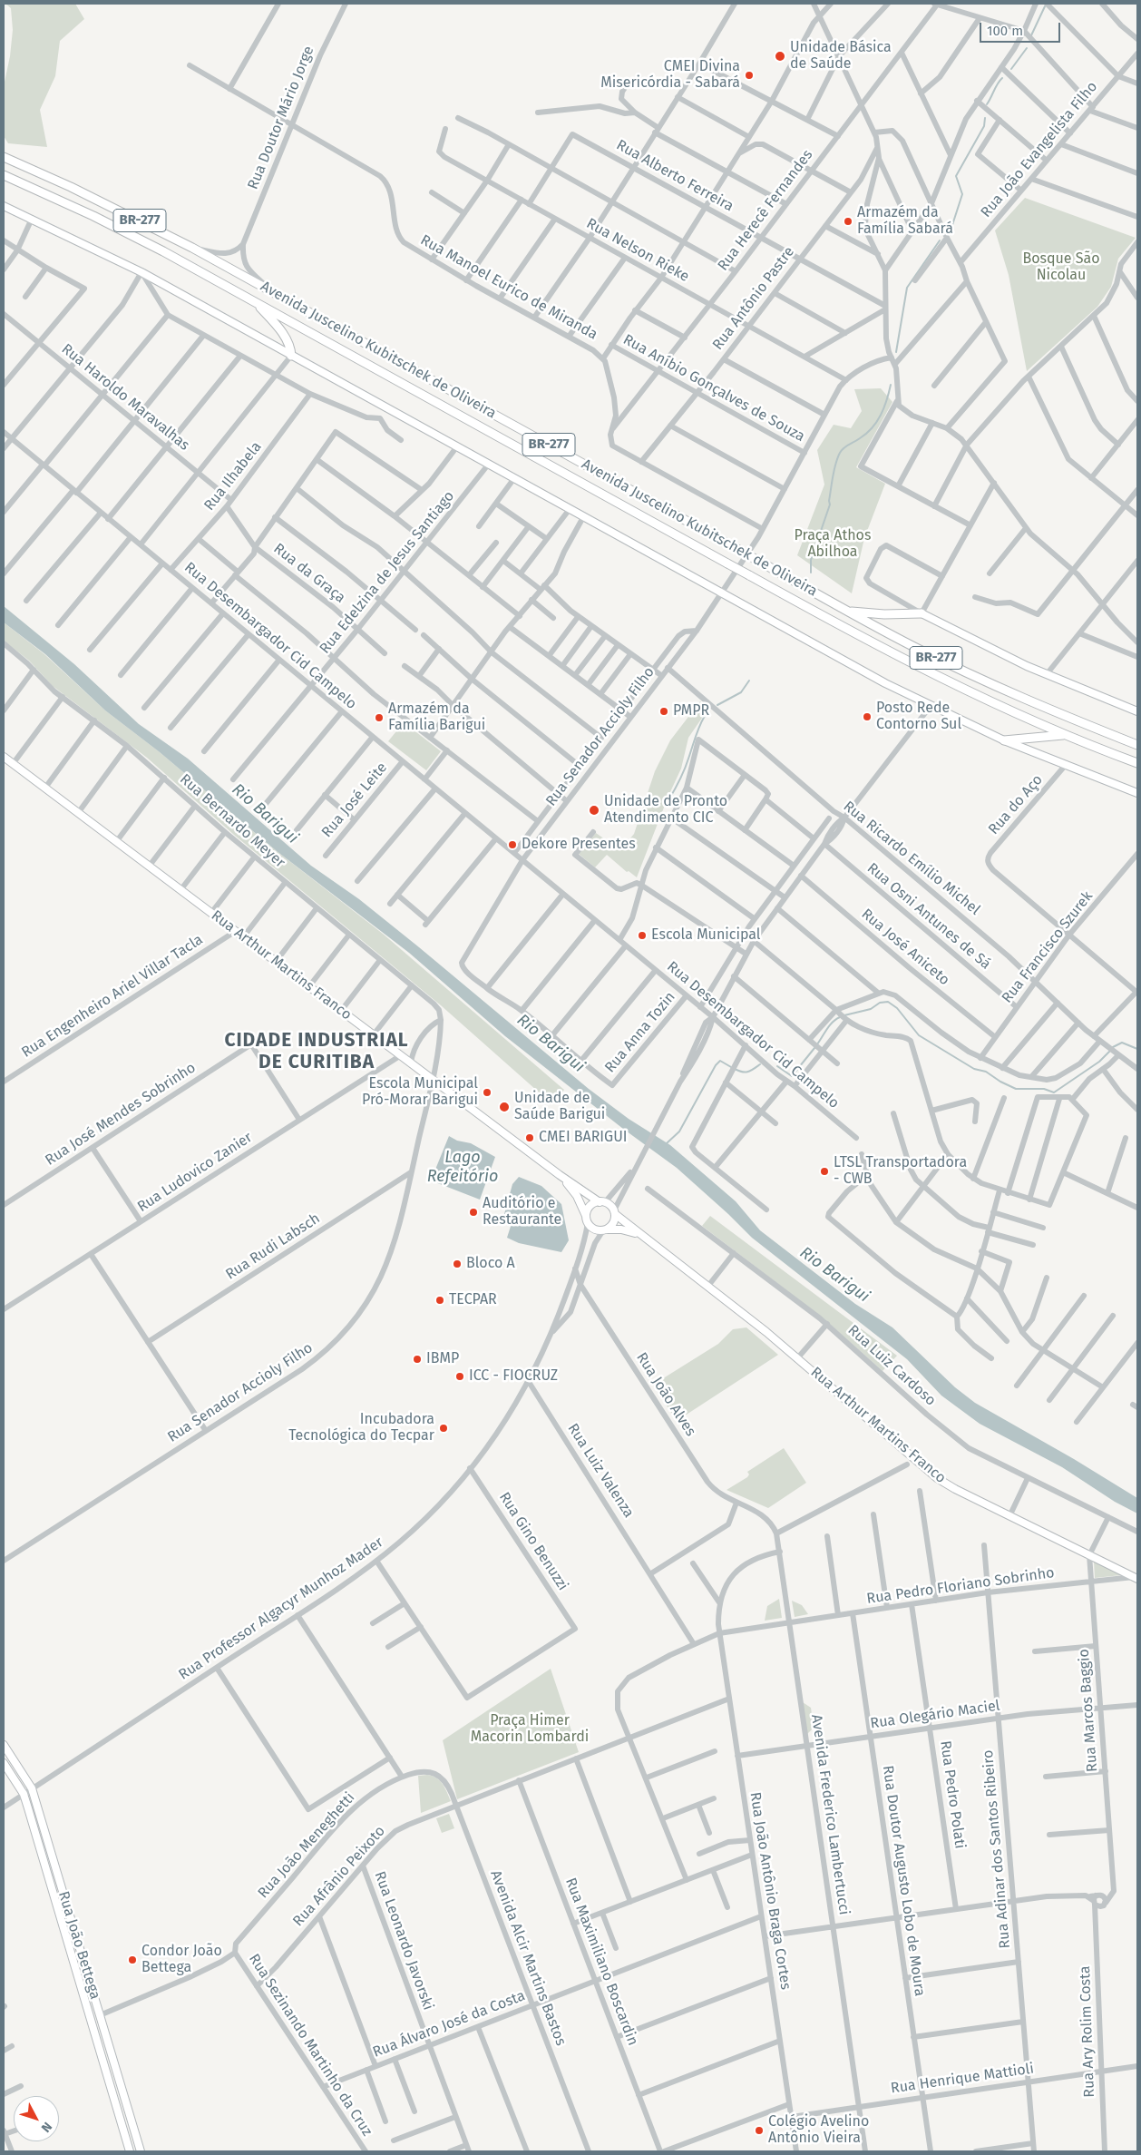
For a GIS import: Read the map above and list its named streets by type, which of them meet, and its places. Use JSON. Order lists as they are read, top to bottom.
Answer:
{
  "streets": {
    "highway": ["BR-277", "Avenida Juscelino Kubitschek de Oliveira"],
    "main road": ["Rua Arthur Martins Franco", "Rua João Bettega"],
    "street": [
      "Rua Doutor Mário Jorge",
      "Rua João Evangelista Filho",
      "Rua Alberto Ferreira",
      "Rua Herecê Fernandes",
      "Rua Nelson Rieke",
      "Rua Manoel Eurico de Miranda",
      "Rua Antônio Pastre",
      "Rua Aníbio Gonçalves de Souza",
      "Rua Haroldo Maravalhas",
      "Rua Ilhabela",
      "Rua Edelzina de Jesus Santiago",
      "Rua da Graça",
      "Rua Desembargador Cid Campelo",
      "Rua Senador Accioly Filho",
      "Rua José Leite",
      "Rua do Aço",
      "Rua Bernardo Meyer",
      "Rua Ricardo Emílio Michel",
      "Rua Osni Antunes de Sá",
      "Rua José Aniceto",
      "Rua Francisco Szurek",
      "Rua Engenheiro Ariel Villar Tacla",
      "Rua Anna Tozin",
      "Rua José Mendes Sobrinho",
      "Rua Ludovico Zanier",
      "Rua Rudi Labsch",
      "Rua Luiz Cardoso",
      "Rua João Alves",
      "Rua Luiz Valenza",
      "Rua Gino Benuzzi",
      "Rua Pedro Floriano Sobrinho",
      "Rua Professor Algacyr Munhoz Mader",
      "Rua Marcos Baggio",
      "Rua Olegário Maciel",
      "Rua Pedro Polati",
      "Avenida Frederico Lambertucci",
      "Rua João Meneghetti",
      "Rua Adinar dos Santos Ribeiro",
      "Rua Afrânio Peixoto",
      "Rua Doutor Augusto Lobo de Moura",
      "Rua João Antônio Braga Cortes",
      "Rua Leonardo Javorski",
      "Avenida Alcir Martins Bastos",
      "Rua Maximiliano Boscardin",
      "Rua Álvaro José da Costa",
      "Rua Ary Rolim Costa",
      "Rua Sezinando Martinho da Cruz",
      "Rua Henrique Mattioli"
    ]
  },
  "crossings": [
    ["Rua Doutor Mário Jorge", "Rua Manoel Eurico de Miranda"],
    ["Rua Alberto Ferreira", "Rua Herecê Fernandes"],
    ["Rua Alberto Ferreira", "Rua Antônio Pastre"],
    ["Rua Herecê Fernandes", "Rua Nelson Rieke"],
    ["Rua Herecê Fernandes", "Rua Manoel Eurico de Miranda"],
    ["Rua Herecê Fernandes", "Rua Aníbio Gonçalves de Souza"],
    ["BR-277", "Avenida Juscelino Kubitschek de Oliveira"],
    ["Rua Nelson Rieke", "Rua Antônio Pastre"],
    ["Rua Nelson Rieke", "Rua Senador Accioly Filho"],
    ["Rua Antônio Pastre", "Rua Aníbio Gonçalves de Souza"],
    ["Rua Aníbio Gonçalves de Souza", "Rua Senador Accioly Filho"],
    ["Rua Haroldo Maravalhas", "Rua Ilhabela"],
    ["Rua Ilhabela", "Rua da Graça"],
    ["Rua Ilhabela", "Rua Desembargador Cid Campelo"],
    ["Rua Edelzina de Jesus Santiago", "Rua da Graça"],
    ["Rua Edelzina de Jesus Santiago", "Rua Desembargador Cid Campelo"],
    ["Rua Desembargador Cid Campelo", "Rua Senador Accioly Filho"],
    ["Rua Desembargador Cid Campelo", "Rua José Leite"],
    ["Rua Desembargador Cid Campelo", "Rua Anna Tozin"],
    ["Rua Senador Accioly Filho", "Rua Bernardo Meyer"],
    ["Rua Senador Accioly Filho", "Rua Ricardo Emílio Michel"],
    ["Rua Senador Accioly Filho", "Rua Arthur Martins Franco"],
    ["Rua Senador Accioly Filho", "Rua Rudi Labsch"],
    ["Rua do Aço", "Rua Francisco Szurek"],
    ["Rua Ricardo Emílio Michel", "Rua Francisco Szurek"],
    ["Rua Osni Antunes de Sá", "Rua Francisco Szurek"],
    ["Rua José Aniceto", "Rua Francisco Szurek"],
    ["Rua Arthur Martins Franco", "Rua Engenheiro Ariel Villar Tacla"],
    ["Rua Arthur Martins Franco", "Rua Ludovico Zanier"],
    ["Rua Arthur Martins Franco", "Rua Pedro Floriano Sobrinho"],
    ["Rua Arthur Martins Franco", "Rua Professor Algacyr Munhoz Mader"],
    ["Rua Arthur Martins Franco", "Rua Marcos Baggio"],
    ["Rua José Mendes Sobrinho", "Rua Ludovico Zanier"],
    ["Rua João Alves", "Rua Professor Algacyr Munhoz Mader"],
    ["Rua João Alves", "Avenida Frederico Lambertucci"],
    ["Rua Luiz Valenza", "Rua Pedro Floriano Sobrinho"],
    ["Rua Luiz Valenza", "Rua Professor Algacyr Munhoz Mader"],
    ["Rua Gino Benuzzi", "Rua Professor Algacyr Munhoz Mader"],
    ["Rua Pedro Floriano Sobrinho", "Rua Marcos Baggio"],
    ["Rua Pedro Floriano Sobrinho", "Rua Pedro Polati"],
    ["Rua Pedro Floriano Sobrinho", "Avenida Frederico Lambertucci"],
    ["Rua Pedro Floriano Sobrinho", "Rua Adinar dos Santos Ribeiro"],
    ["Rua Pedro Floriano Sobrinho", "Rua Afrânio Peixoto"],
    ["Rua Pedro Floriano Sobrinho", "Rua Doutor Augusto Lobo de Moura"],
    ["Rua Pedro Floriano Sobrinho", "Rua João Antônio Braga Cortes"],
    ["Rua Professor Algacyr Munhoz Mader", "Rua João Bettega"],
    ["Rua Marcos Baggio", "Rua Olegário Maciel"],
    ["Rua Olegário Maciel", "Rua Pedro Polati"],
    ["Rua Olegário Maciel", "Avenida Frederico Lambertucci"],
    ["Rua Olegário Maciel", "Rua Adinar dos Santos Ribeiro"],
    ["Rua Olegário Maciel", "Rua Doutor Augusto Lobo de Moura"],
    ["Rua Olegário Maciel", "Rua João Antônio Braga Cortes"],
    ["Avenida Frederico Lambertucci", "Rua Henrique Mattioli"],
    ["Rua João Meneghetti", "Avenida Alcir Martins Bastos"],
    ["Rua João Meneghetti", "Rua Sezinando Martinho da Cruz"],
    ["Rua Adinar dos Santos Ribeiro", "Rua Henrique Mattioli"],
    ["Rua Afrânio Peixoto", "Rua João Antônio Braga Cortes"],
    ["Rua Afrânio Peixoto", "Rua Leonardo Javorski"],
    ["Rua Afrânio Peixoto", "Avenida Alcir Martins Bastos"],
    ["Rua Afrânio Peixoto", "Rua Maximiliano Boscardin"],
    ["Rua Afrânio Peixoto", "Rua Sezinando Martinho da Cruz"],
    ["Rua Doutor Augusto Lobo de Moura", "Rua Henrique Mattioli"],
    ["Rua João Antônio Braga Cortes", "Rua Álvaro José da Costa"],
    ["Rua João Antônio Braga Cortes", "Rua Henrique Mattioli"],
    ["Rua Leonardo Javorski", "Rua Álvaro José da Costa"],
    ["Avenida Alcir Martins Bastos", "Rua Álvaro José da Costa"],
    ["Rua Maximiliano Boscardin", "Rua Álvaro José da Costa"],
    ["Rua Álvaro José da Costa", "Rua Sezinando Martinho da Cruz"],
    ["Rua Ary Rolim Costa", "Rua Henrique Mattioli"]
  ],
  "districts": ["CIDADE INDUSTRIAL DE CURITIBA"],
  "water": ["Rio Barigui", "Lago Refeitório"],
  "parks": ["Bosque São Nicolau", "Praça Athos Abilhoa", "Praça Himer Macorin Lombardi"],
  "places": [
    "Unidade Básica de Saúde",
    "CMEI Divina Misericórdia - Sabará",
    "Armazém da Família Sabará",
    "PMPR",
    "Posto Rede Contorno Sul",
    "Armazém da Família Barigui",
    "Unidade de Pronto Atendimento CIC",
    "Dekore Presentes",
    "Escola Municipal",
    "Escola Municipal Pró-Morar Barigui",
    "Unidade de Saúde Barigui",
    "CMEI BARIGUI",
    "LTSL Transportadora - CWB",
    "Auditório e Restaurante",
    "Bloco A",
    "TECPAR",
    "IBMP",
    "ICC - FIOCRUZ",
    "Incubadora Tecnológica do Tecpar",
    "Condor João Bettega",
    "Colégio Avelino Antônio Vieira"
  ],
  "scale_bar": "100 m",
  "north": "bottom right"
}
